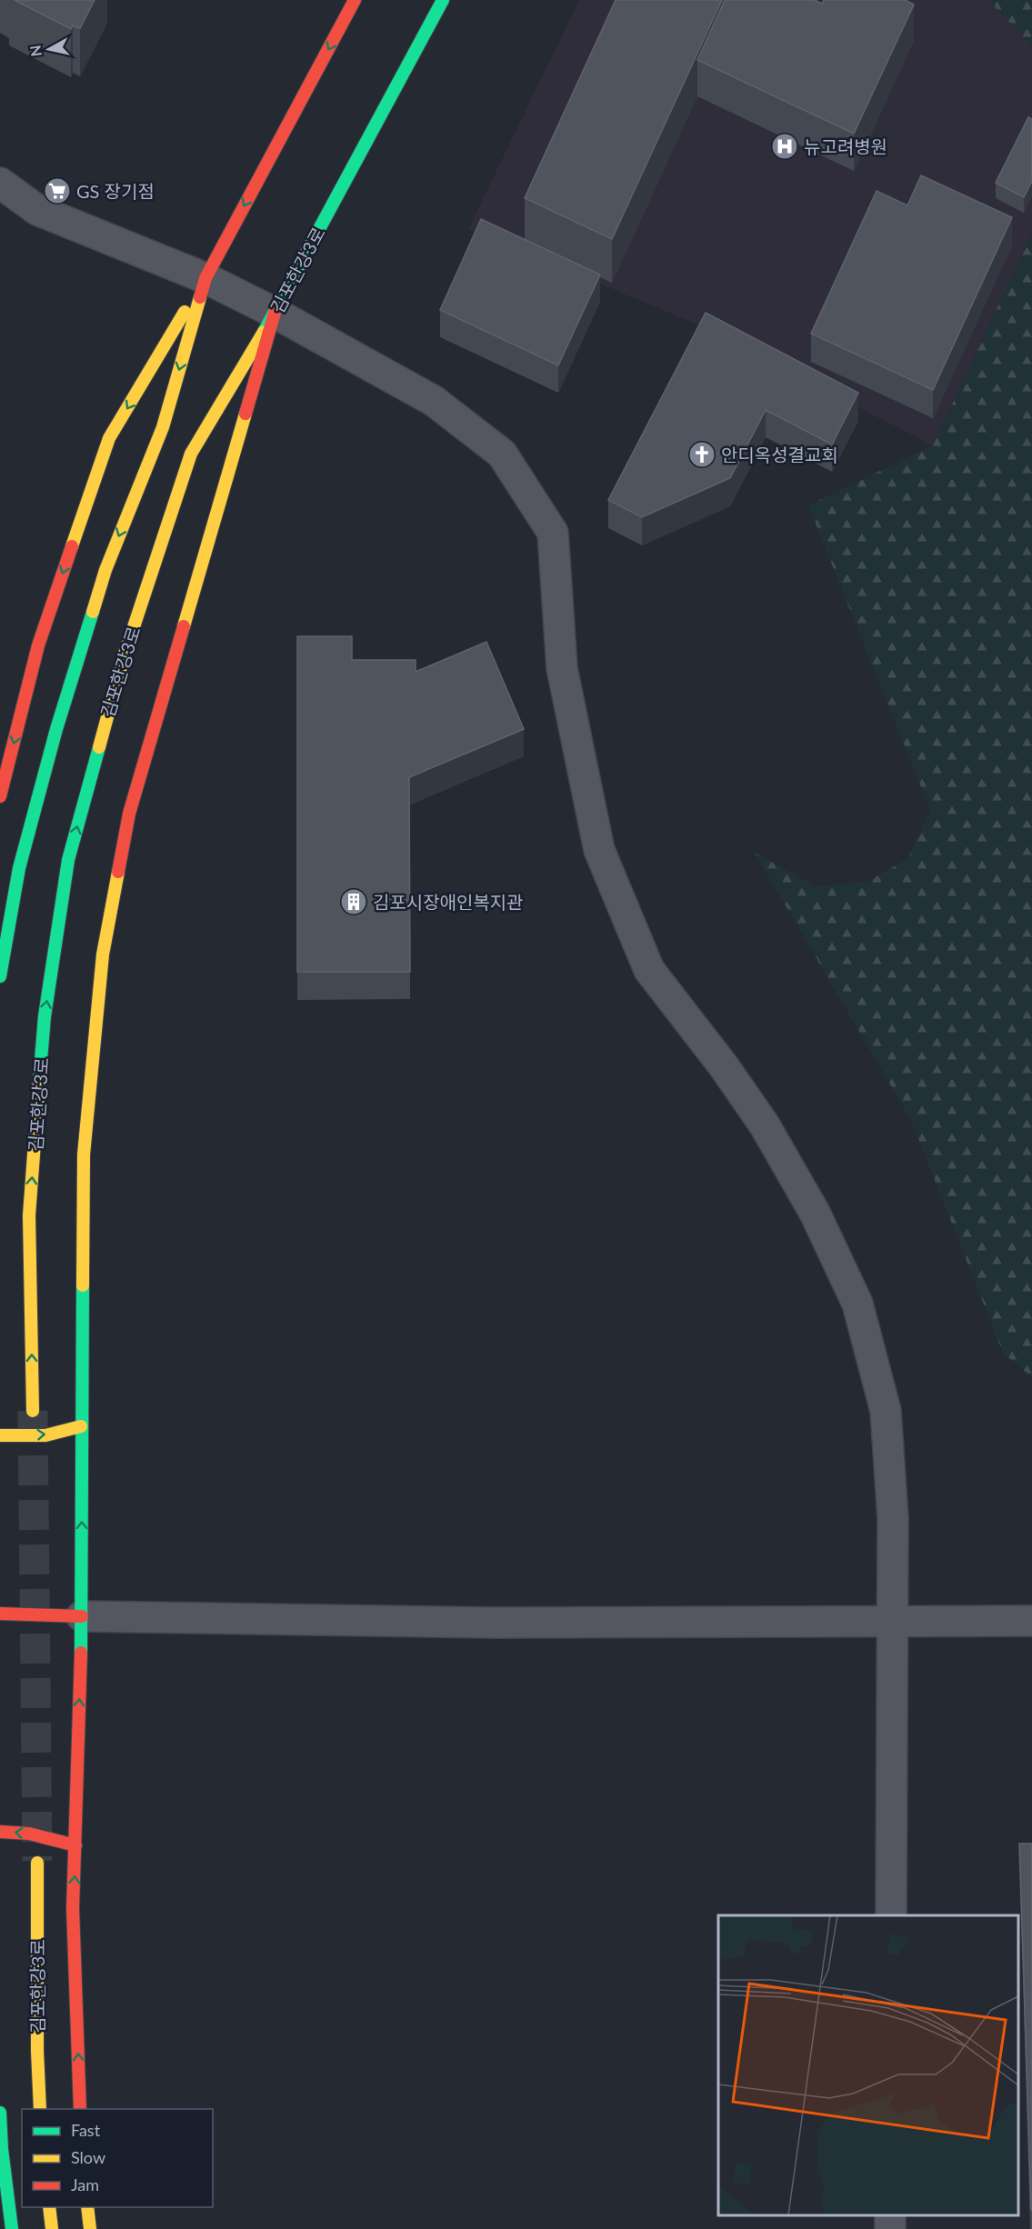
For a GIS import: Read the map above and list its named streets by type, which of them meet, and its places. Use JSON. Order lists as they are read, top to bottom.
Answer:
{
  "streets": {
    "street": ["김포한강3로"]
  },
  "places": {
    "hospital": ["뉴고려병원"],
    "supermarket": ["GS 장기점"],
    "church": ["안디옥성결교회"],
    "building": ["김포시장애인복지관"]
  },
  "legend": ["Fast", "Slow", "Jam"],
  "north": "left"
}
